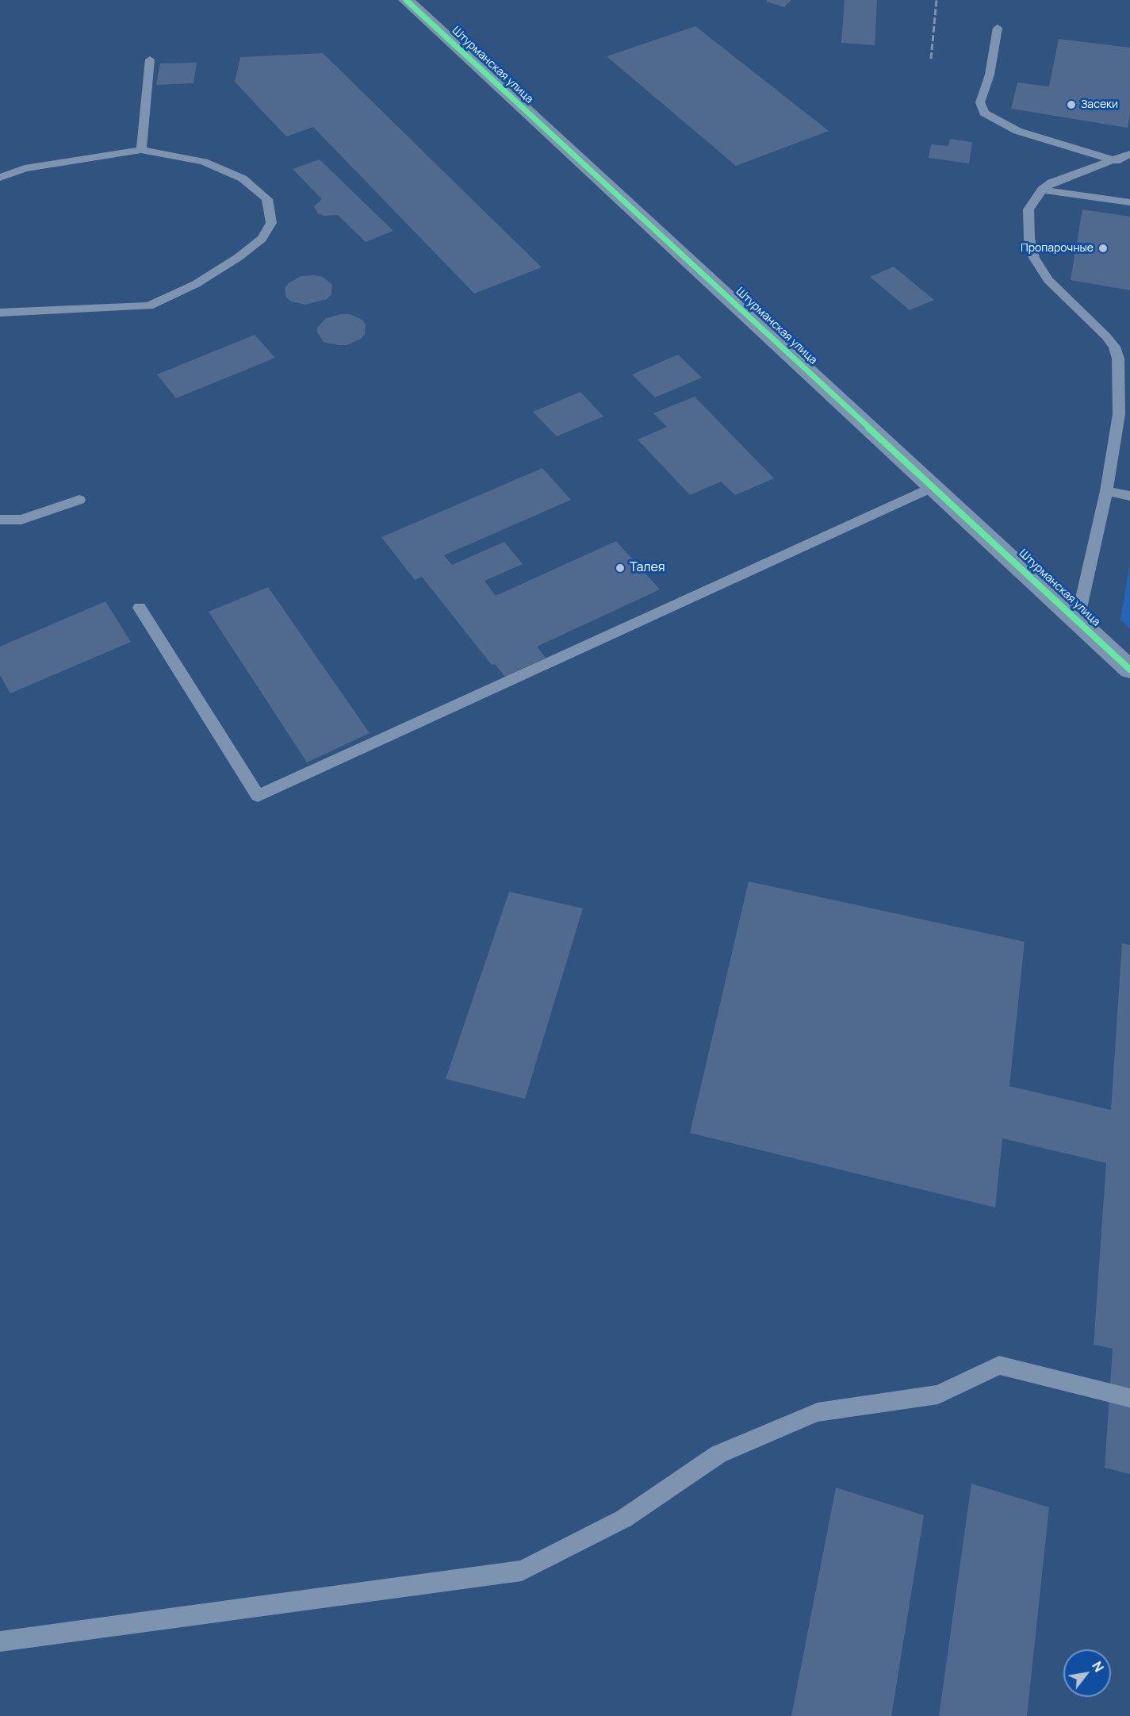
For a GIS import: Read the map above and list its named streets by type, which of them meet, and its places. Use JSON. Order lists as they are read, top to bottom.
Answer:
{
  "streets": {
    "street": ["Штурманская улица"]
  },
  "places": ["Засеки", "Пропарочные", "Талея"],
  "north": "top right"
}
